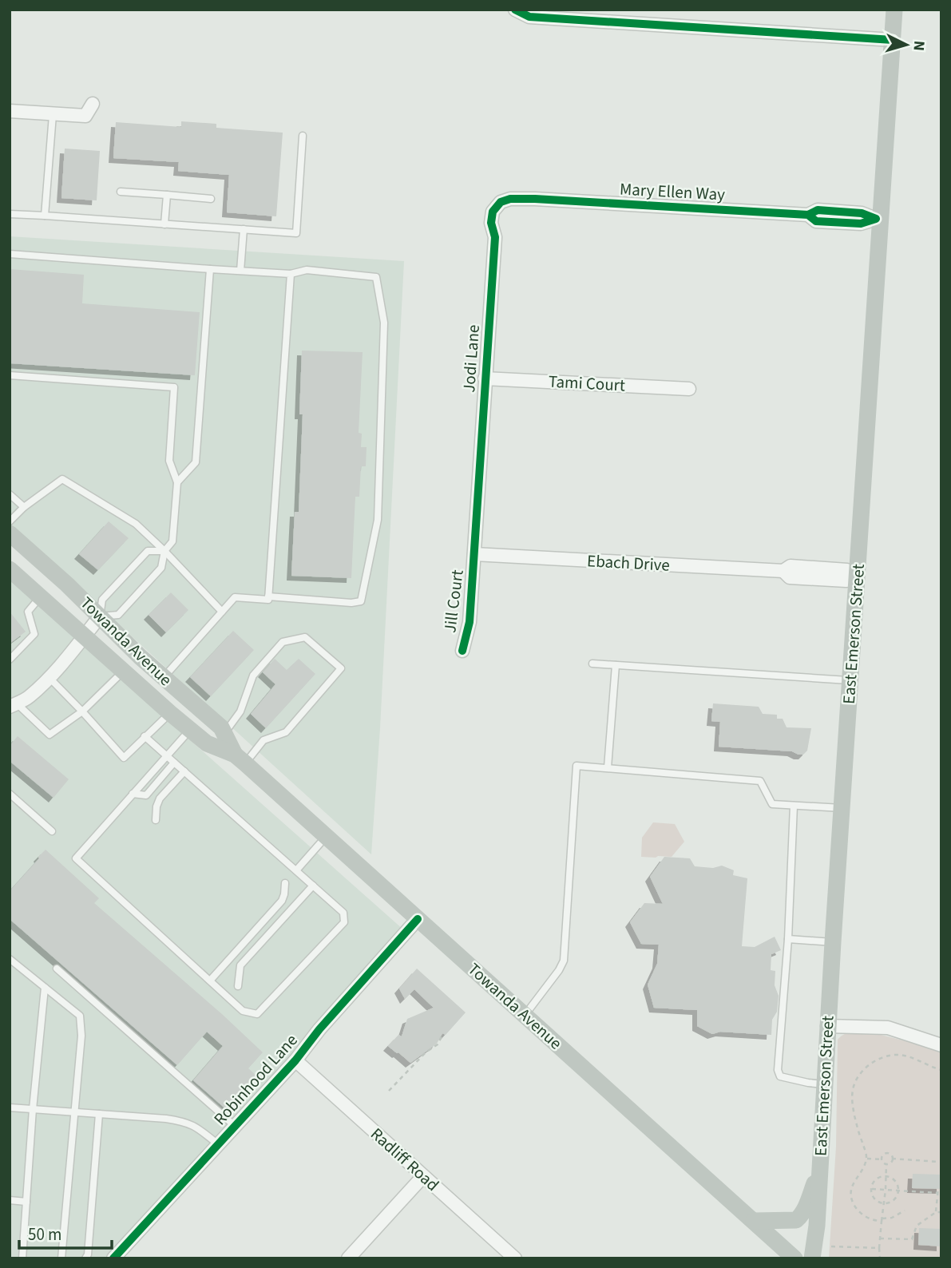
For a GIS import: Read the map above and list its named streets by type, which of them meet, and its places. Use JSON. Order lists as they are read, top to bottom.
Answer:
{
  "streets": {
    "main road": ["East Emerson Street", "Towanda Avenue"],
    "street": [
      "Mary Ellen Way",
      "Jodi Lane",
      "Tami Court",
      "Ebach Drive",
      "Jill Court",
      "Robinhood Lane",
      "Radliff Road"
    ]
  },
  "crossings": [
    ["Mary Ellen Way", "Jodi Lane"],
    ["Mary Ellen Way", "East Emerson Street"],
    ["Jodi Lane", "Tami Court"],
    ["Jodi Lane", "Ebach Drive"],
    ["Jodi Lane", "Jill Court"],
    ["Ebach Drive", "Jill Court"],
    ["Ebach Drive", "East Emerson Street"],
    ["Towanda Avenue", "Robinhood Lane"],
    ["Robinhood Lane", "Radliff Road"]
  ],
  "scale_bar": "50 m",
  "north": "right"
}
